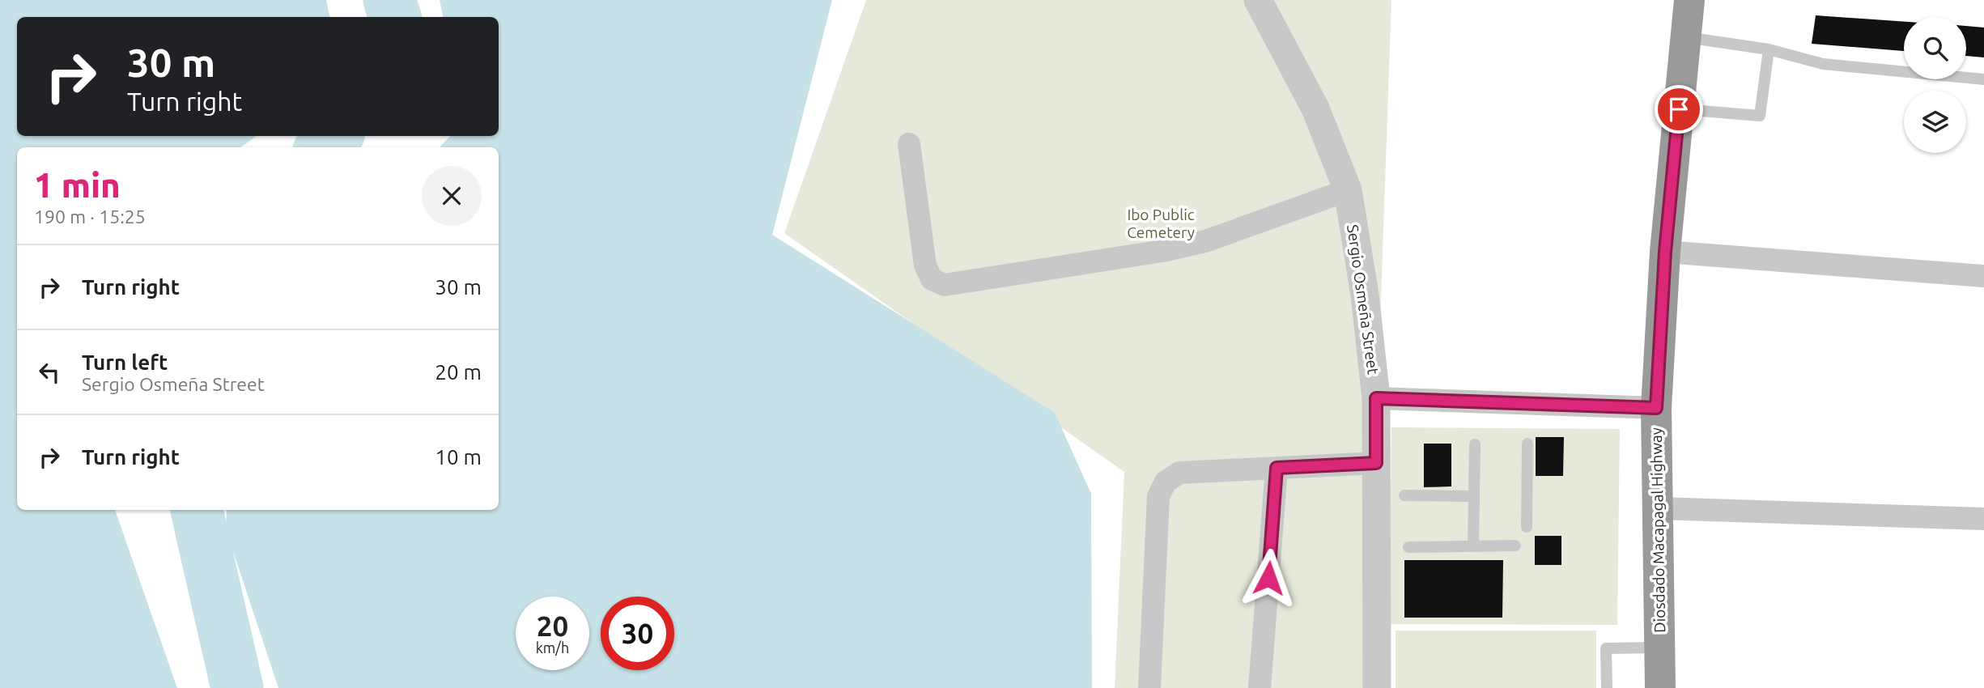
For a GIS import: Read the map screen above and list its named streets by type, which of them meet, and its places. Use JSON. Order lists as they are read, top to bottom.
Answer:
{
  "streets": {
    "highway": ["Diosdado Macapagal Highway"],
    "street": ["Sergio Osmeña Street"]
  },
  "parks": ["Ibo Public Cemetery"],
  "page": {
    "turn": ["30 m", "Turn right"],
    "heading": ["1 min", "190 m · 15:25"],
    "list": [
      {
        "name": "Turn right",
        "value": "30 m"
      },
      {
        "name": "Turn left",
        "note": "Sergio Osmeña Street",
        "value": "20 m"
      },
      {
        "name": "Turn right",
        "value": "10 m"
      }
    ],
    "speed": "20 km/h",
    "limit": "30"
  }
}
